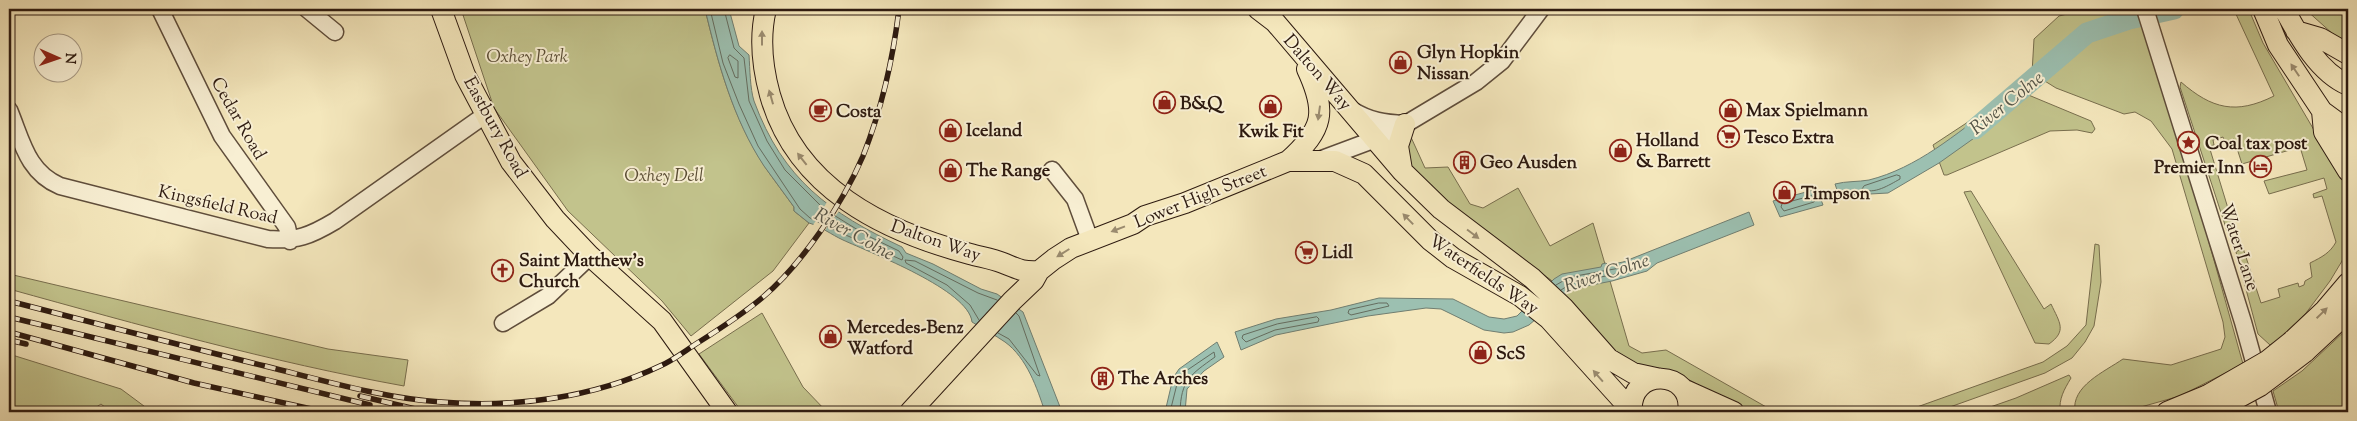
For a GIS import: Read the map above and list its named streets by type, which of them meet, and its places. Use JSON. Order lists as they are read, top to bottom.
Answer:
{
  "streets": {
    "main road": [
      "Dalton Way",
      "Eastbury Road",
      "Lower High Street",
      "Waterfields Way"
    ],
    "street": ["Cedar Road", "Kingsfield Road", "Water Lane"]
  },
  "crossings": [
    ["Dalton Way", "Lower High Street"],
    ["Dalton Way", "Waterfields Way"],
    ["Cedar Road", "Kingsfield Road"],
    ["Eastbury Road", "Kingsfield Road"],
    ["Lower High Street", "Waterfields Way"]
  ],
  "one_way": ["Dalton Way", "Lower High Street"],
  "water": ["River Colne"],
  "parks": ["Oxhey Park", "Oxhey Dell"],
  "places": {
    "shop": [
      "Glyn Hopkin Nissan",
      "B&Q",
      "Kwik Fit",
      "Max Spielmann",
      "Iceland",
      "Holland & Barrett",
      "The Range",
      "Timpson",
      "Mercedes-Benz Watford",
      "ScS"
    ],
    "cafe": ["Costa"],
    "supermarket": ["Tesco Extra", "Lidl"],
    "place": ["Coal tax post"],
    "building": ["Geo Ausden", "The Arches"],
    "hotel": ["Premier Inn"],
    "church": ["Saint Matthew's Church"]
  },
  "north": "right"
}
